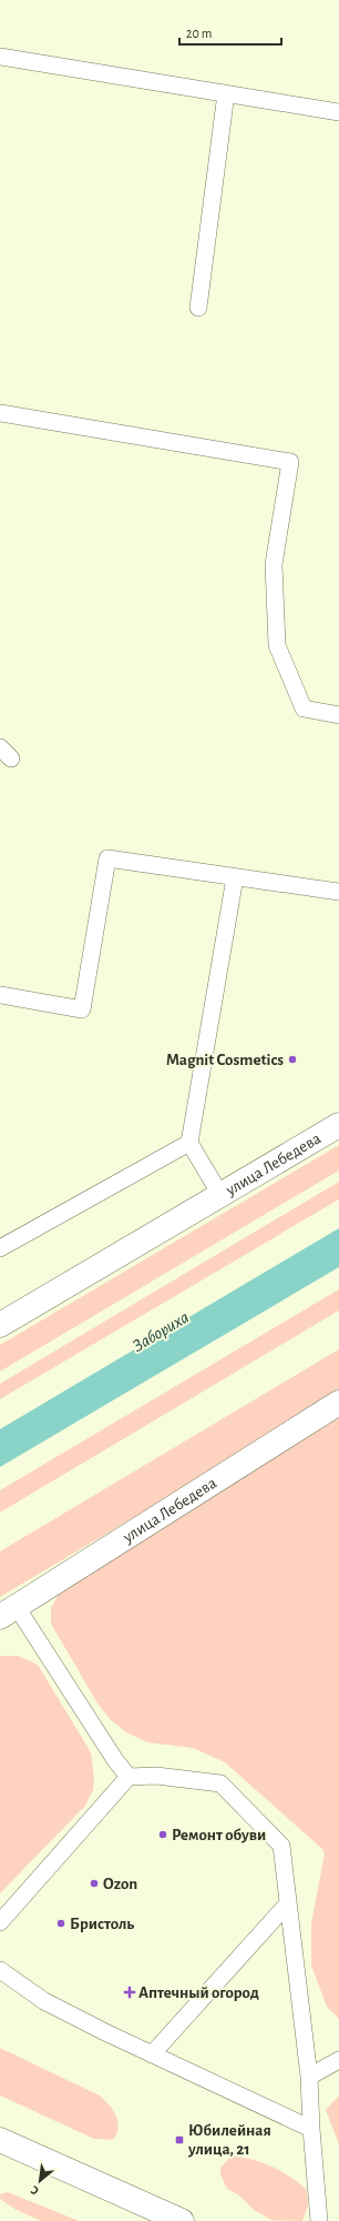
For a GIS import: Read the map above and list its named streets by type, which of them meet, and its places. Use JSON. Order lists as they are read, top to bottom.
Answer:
{
  "streets": {
    "street": ["улица Лебедева"]
  },
  "water": ["Забориха"],
  "places": {
    "other": [
      "Magnit Cosmetics",
      "Ремонт обуви",
      "Ozon",
      "Бристоль"
    ],
    "health": ["Аптечный огород"],
    "transit": ["Юбилейная улица, 21"]
  },
  "scale_bar": "20 m",
  "north": "bottom left"
}
